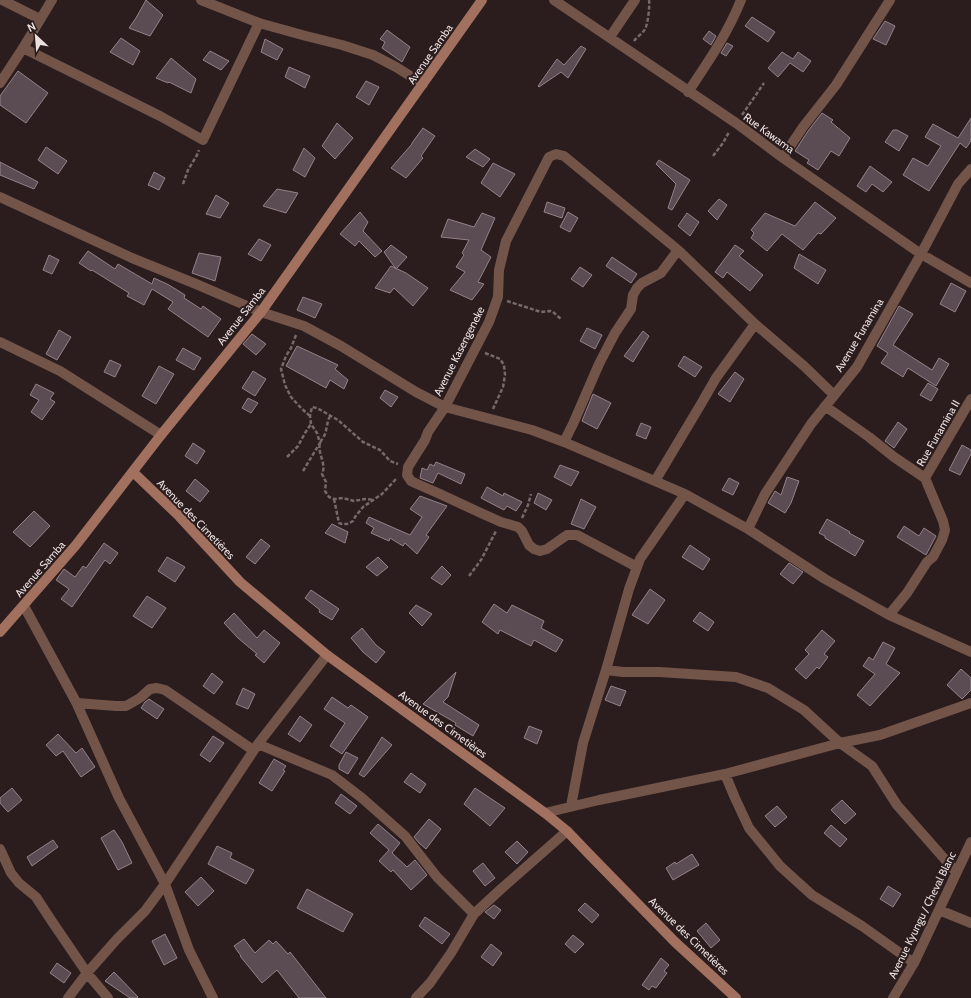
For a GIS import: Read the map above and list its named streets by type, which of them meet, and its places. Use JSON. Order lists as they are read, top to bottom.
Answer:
{
  "streets": {
    "street": [
      "Avenue Samba",
      "Rue Kawama",
      "Avenue Funamina",
      "Avenue Kasengeneke",
      "Rue Funamina II",
      "Avenue des Cimetières",
      "Avenue Kyungu / Cheval Blanc"
    ]
  },
  "crossings": [
    ["Avenue Samba", "Avenue des Cimetières"],
    ["Rue Kawama", "Avenue Funamina"],
    ["Avenue Funamina", "Avenue Kasengeneke"]
  ],
  "north": "top left"
}
